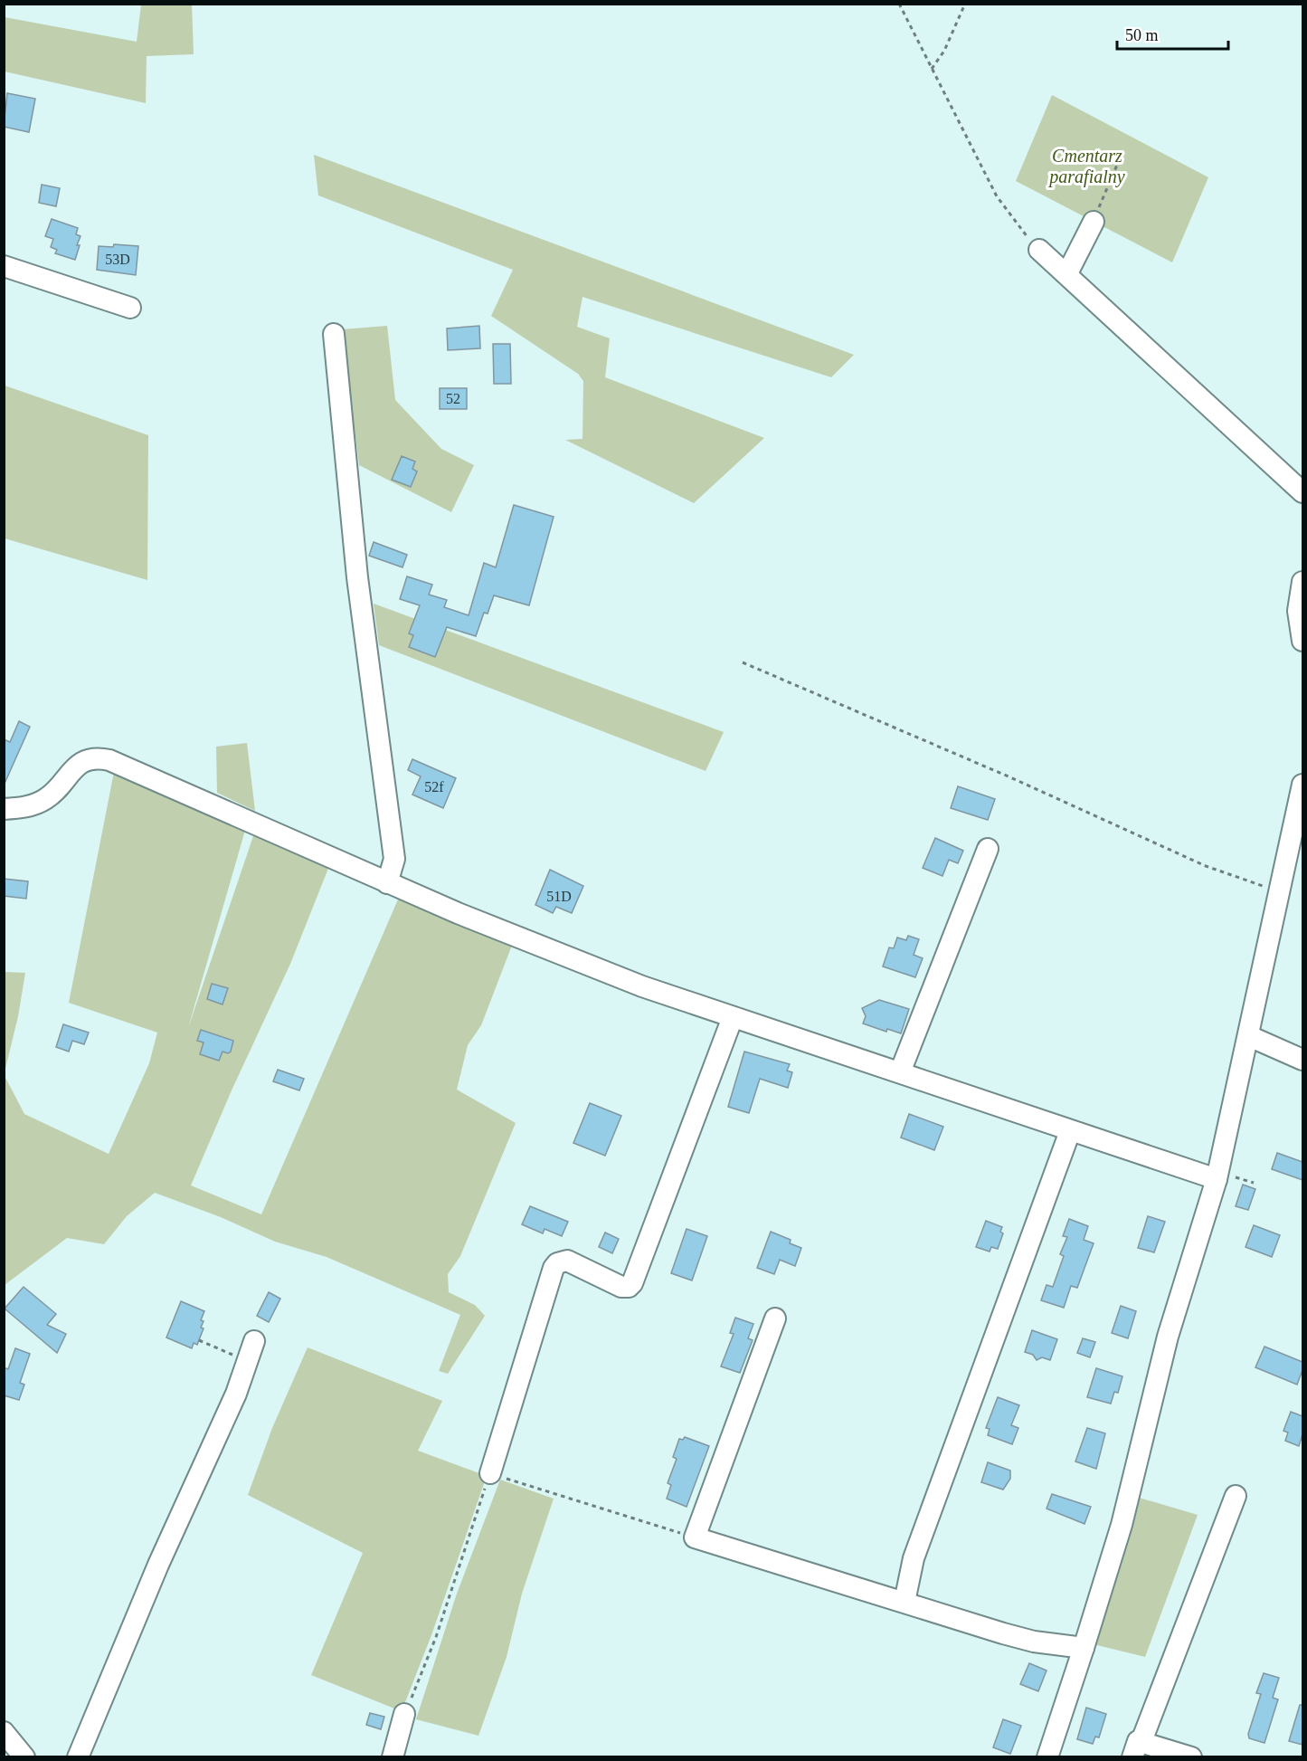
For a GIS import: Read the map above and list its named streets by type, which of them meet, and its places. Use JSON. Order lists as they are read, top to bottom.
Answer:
{
  "parks": ["Cmentarz parafialny"],
  "house_numbers": [
    "53D",
    "52",
    "52f",
    "51D"
  ],
  "scale_bar": "50 m"
}
